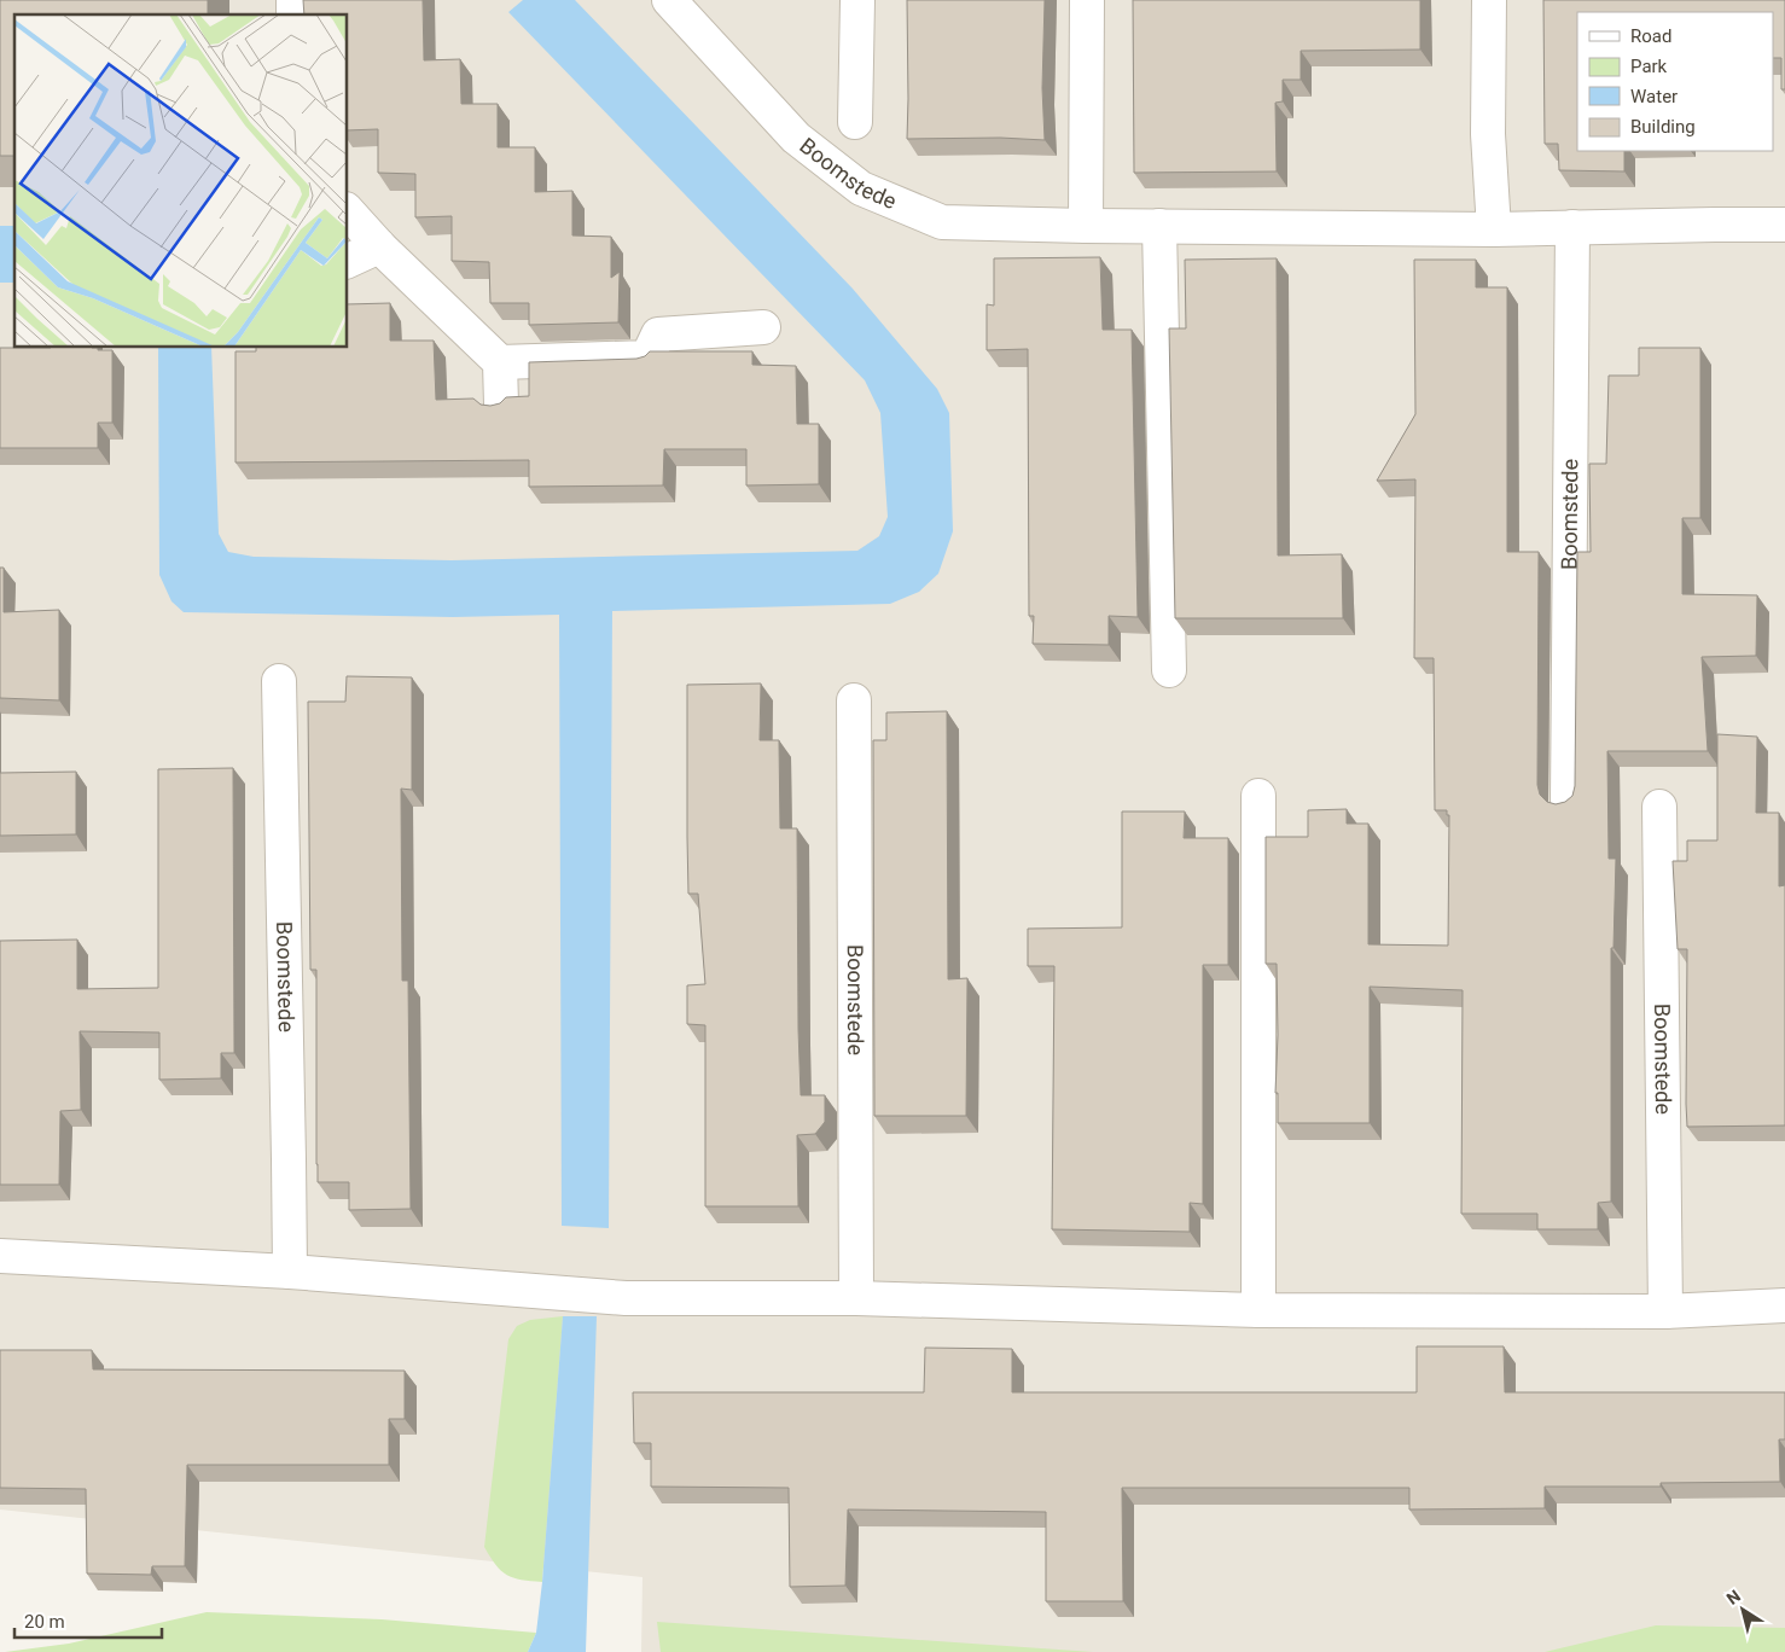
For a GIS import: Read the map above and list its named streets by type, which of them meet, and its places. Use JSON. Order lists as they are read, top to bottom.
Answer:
{
  "streets": {
    "street": ["Boomstede"]
  },
  "legend": [
    "Road",
    "Park",
    "Water",
    "Building"
  ],
  "scale_bar": "20 m",
  "north": "top left"
}
